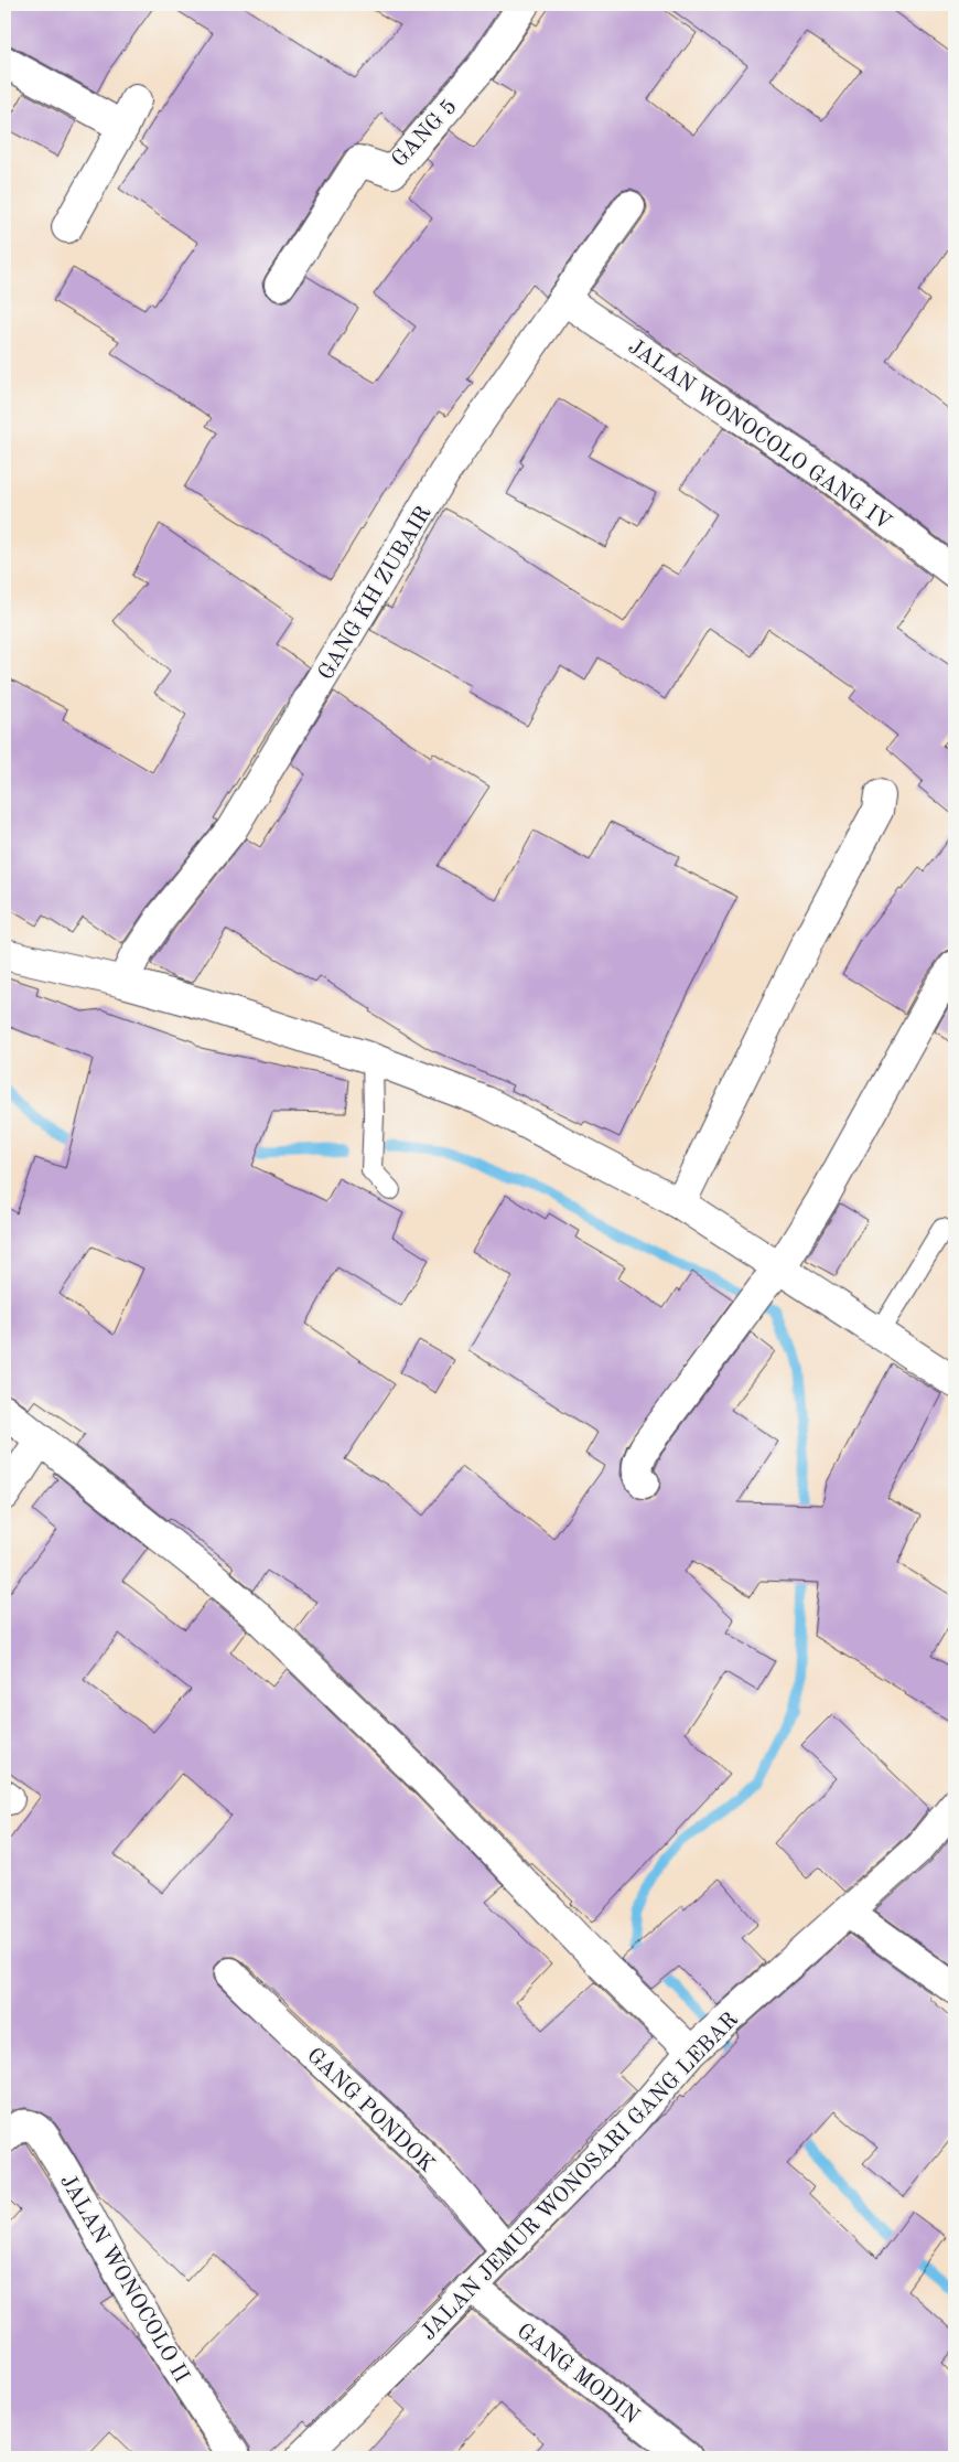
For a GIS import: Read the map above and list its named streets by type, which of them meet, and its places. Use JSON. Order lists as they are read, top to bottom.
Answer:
{
  "streets": {
    "street": [
      "GANG 5",
      "JALAN WONOCOLO GANG IV",
      "GANG KH ZUBAIR",
      "GANG PONDOK",
      "JALAN JEMUR WONOSARI GANG LEBAR",
      "JALAN WONOCOLO II",
      "GANG MODIN"
    ]
  },
  "crossings": [
    ["JALAN WONOCOLO GANG IV", "GANG KH ZUBAIR"],
    ["GANG PONDOK", "JALAN JEMUR WONOSARI GANG LEBAR"],
    ["JALAN JEMUR WONOSARI GANG LEBAR", "GANG MODIN"]
  ]
}
